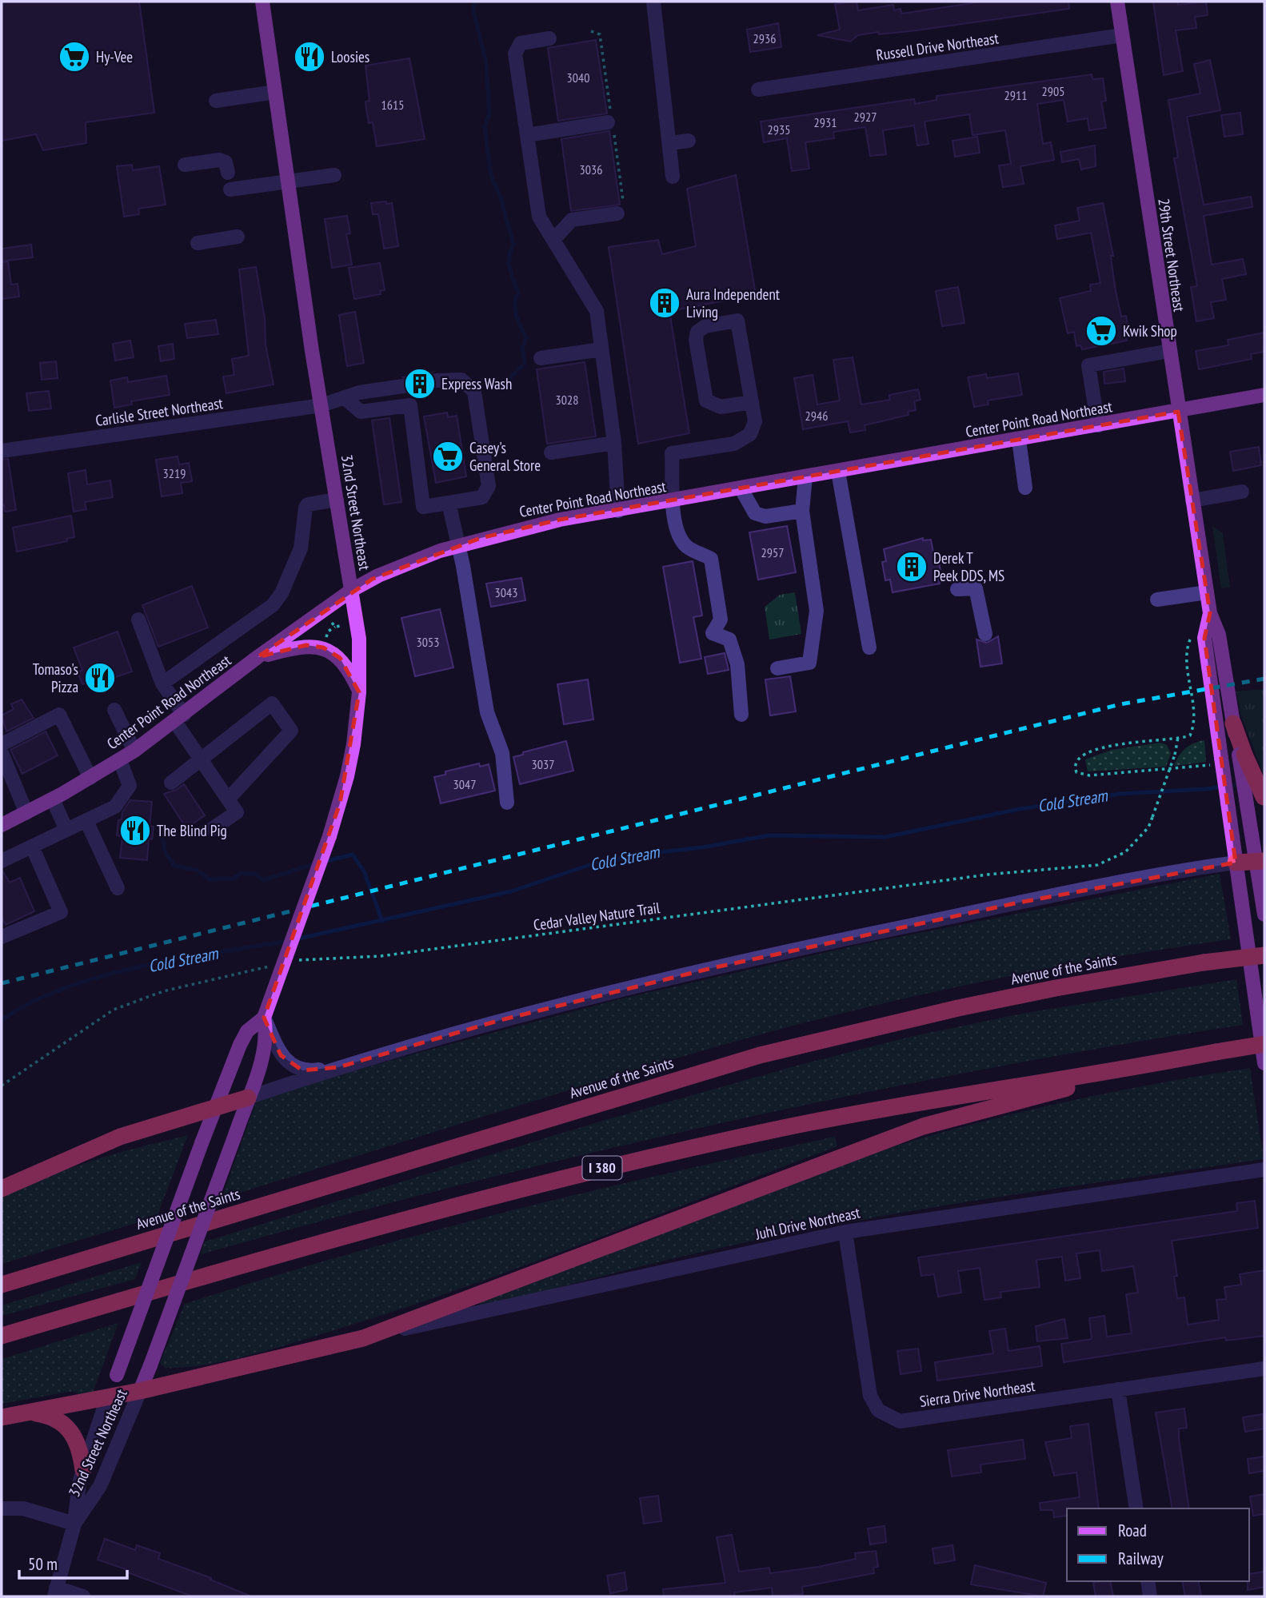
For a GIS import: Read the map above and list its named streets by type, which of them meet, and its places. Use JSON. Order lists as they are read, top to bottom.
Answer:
{
  "streets": {
    "highway": ["Avenue of the Saints", "I 380"],
    "main road": ["29th Street Northeast", "Center Point Road Northeast", "32nd Street Northeast"],
    "street": [
      "Russell Drive Northeast",
      "Carlisle Street Northeast",
      "Juhl Drive Northeast",
      "Sierra Drive Northeast"
    ],
    "path": ["Cedar Valley Nature Trail"]
  },
  "crossings": [
    ["Russell Drive Northeast", "29th Street Northeast"],
    ["29th Street Northeast", "Center Point Road Northeast"],
    ["Carlisle Street Northeast", "32nd Street Northeast"],
    ["Center Point Road Northeast", "32nd Street Northeast"],
    ["Juhl Drive Northeast", "Sierra Drive Northeast"]
  ],
  "water": ["Cold Stream"],
  "places": {
    "supermarket": ["Hy-Vee", "Kwik Shop", "Casey's General Store"],
    "restaurant": ["Loosies", "Tomaso's Pizza", "The Blind Pig"],
    "building": ["Aura Independent Living", "Express Wash", "Derek T Peek DDS, MS"]
  },
  "house_numbers": [
    "2936",
    "3040",
    "2905",
    "2911",
    "1615",
    "2927",
    "2931",
    "2935",
    "3036",
    "3028",
    "2946",
    "3219",
    "2957",
    "3043",
    "3053",
    "3037",
    "3047"
  ],
  "legend": ["Road", "Railway"],
  "scale_bar": "50 m"
}
